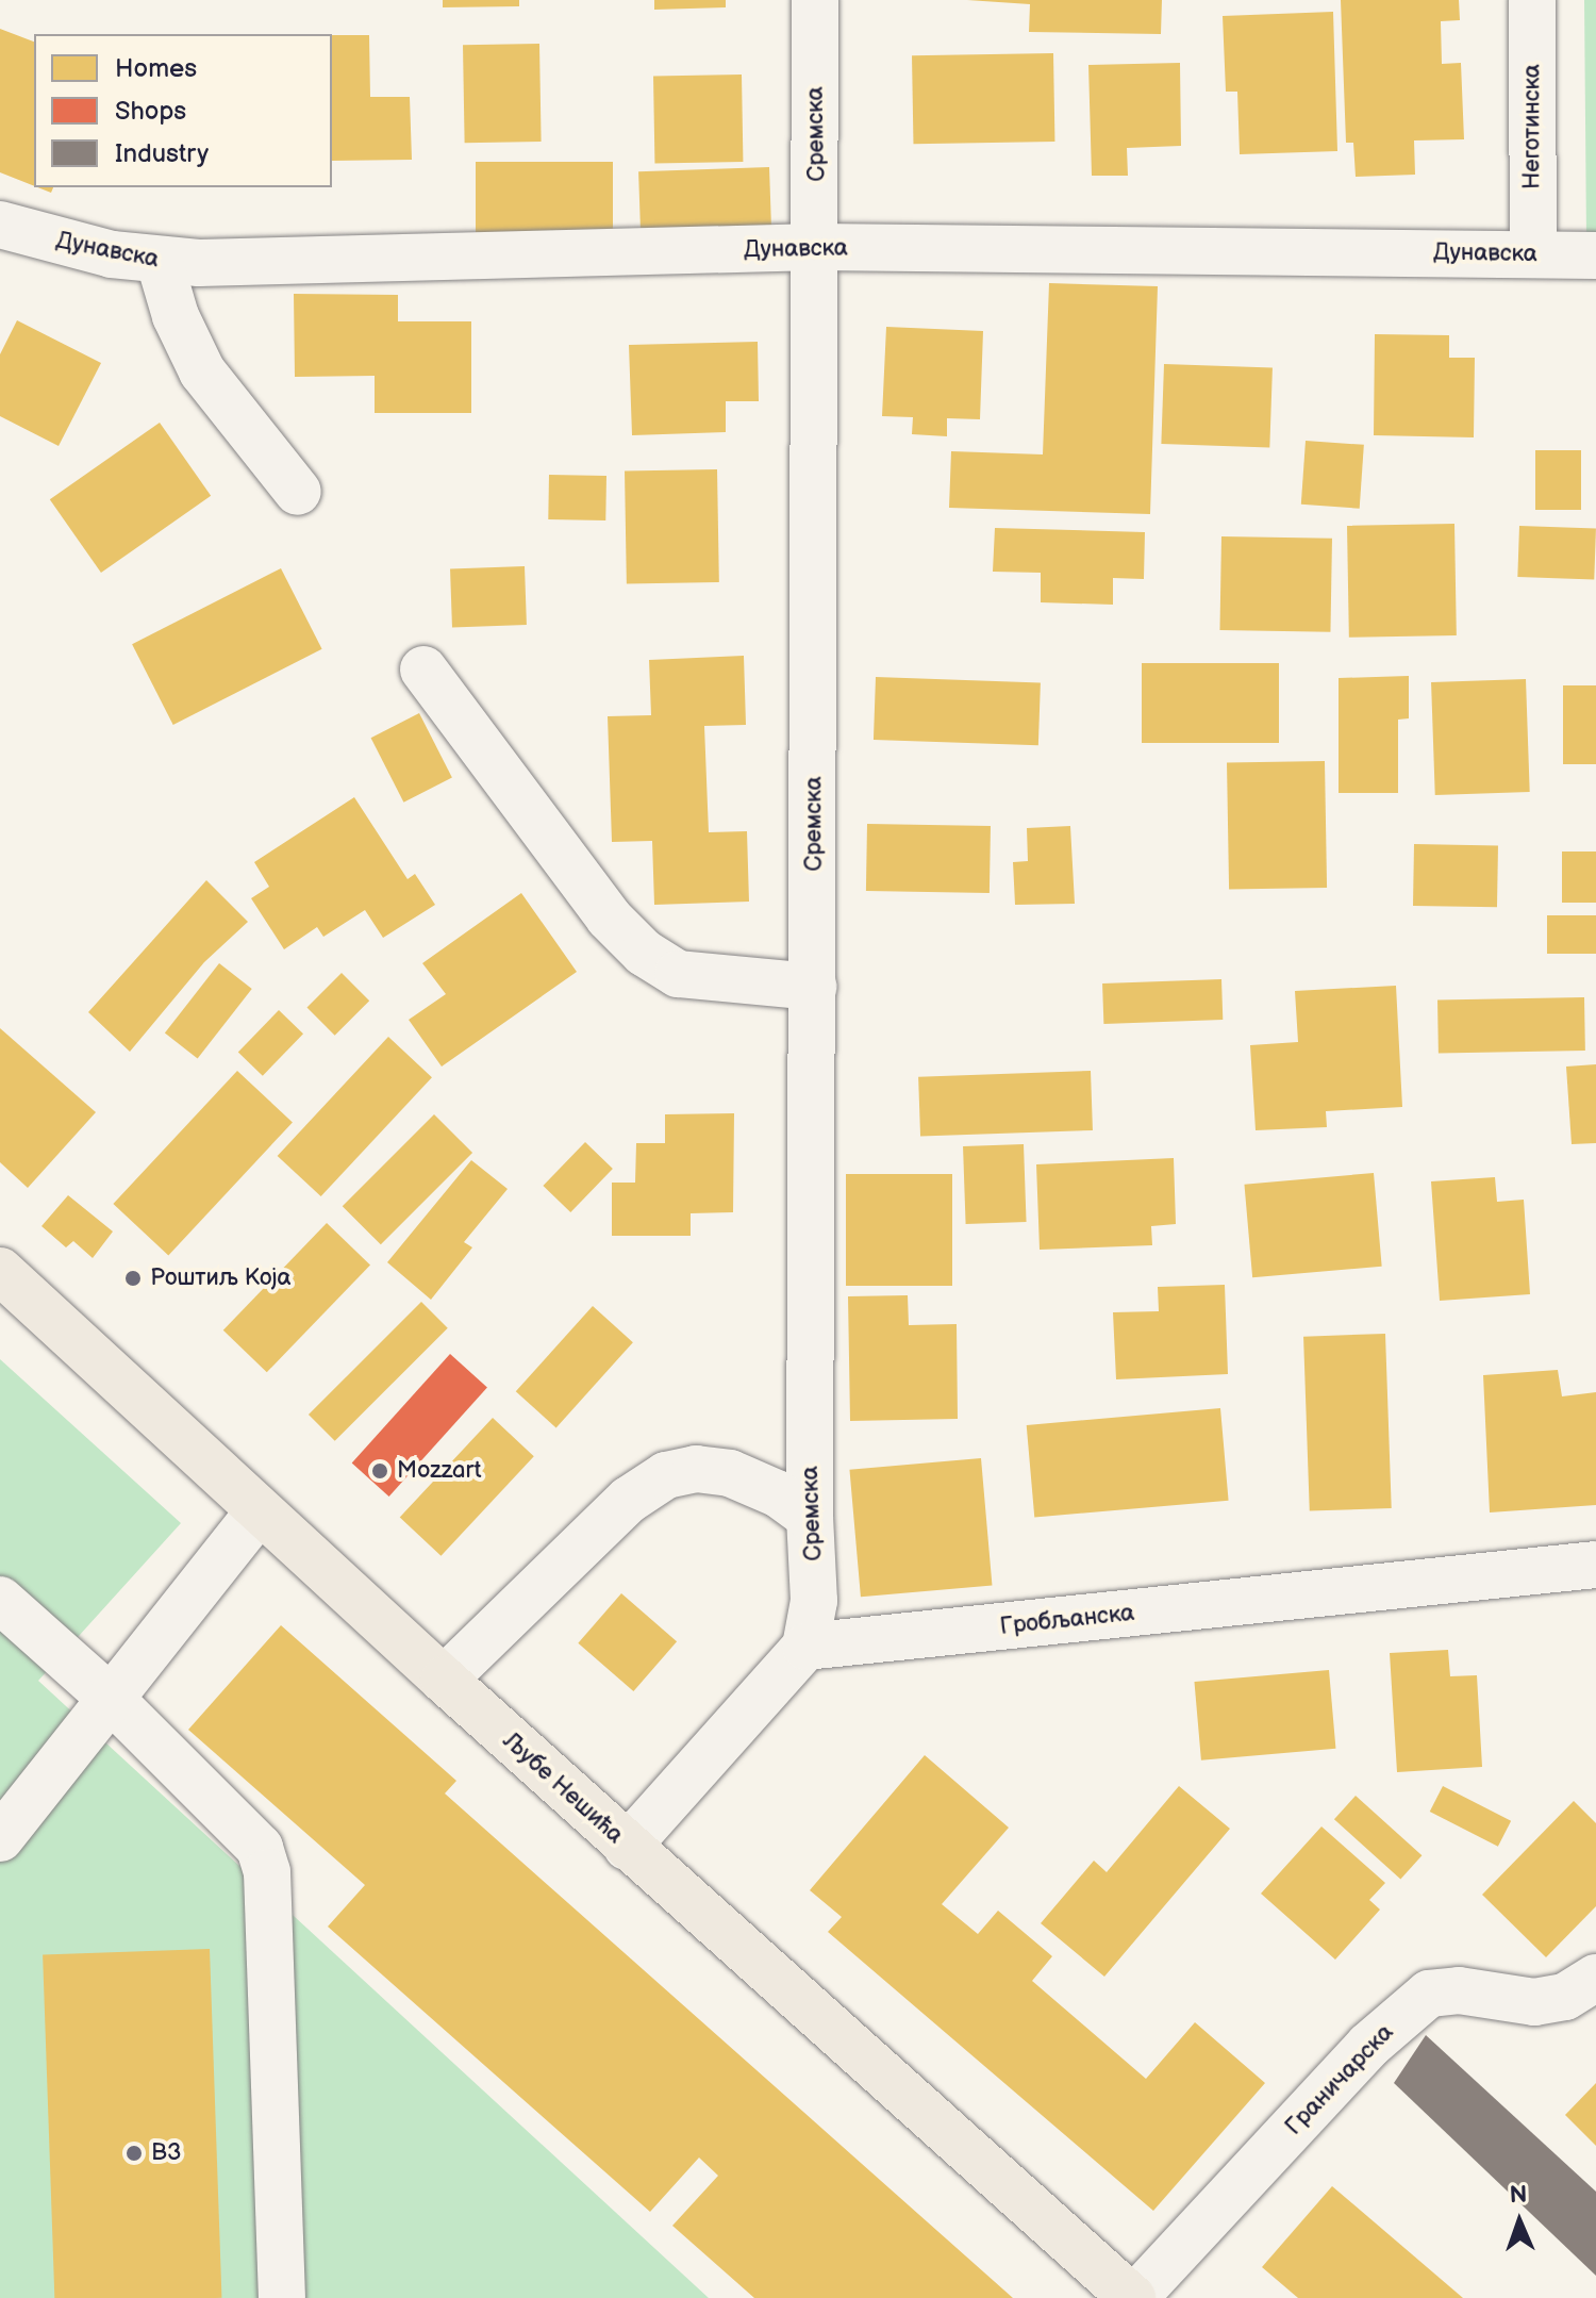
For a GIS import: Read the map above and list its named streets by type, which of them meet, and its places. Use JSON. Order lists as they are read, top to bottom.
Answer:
{
  "streets": {
    "main road": ["Љубе Нешића"],
    "street": [
      "Неготинска",
      "Сремска",
      "Дунавска",
      "Гробљанска",
      "Граничарска"
    ]
  },
  "crossings": [
    ["Неготинска", "Дунавска"],
    ["Сремска", "Дунавска"],
    ["Сремска", "Гробљанска"],
    ["Љубе Нешића", "Граничарска"]
  ],
  "places": ["Роштиљ Која", "Mozzart", "B3"],
  "legend": ["Homes", "Shops", "Industry"],
  "north": "top"
}
